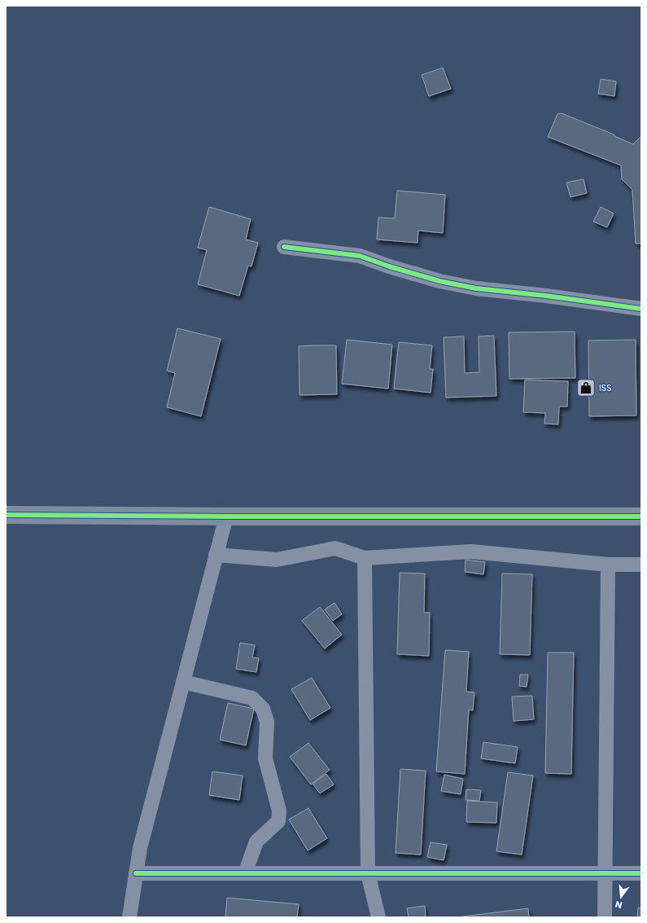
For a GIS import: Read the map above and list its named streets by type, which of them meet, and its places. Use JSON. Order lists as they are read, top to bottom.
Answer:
{
  "places": {
    "shop": ["ISS"]
  },
  "north": "bottom"
}
